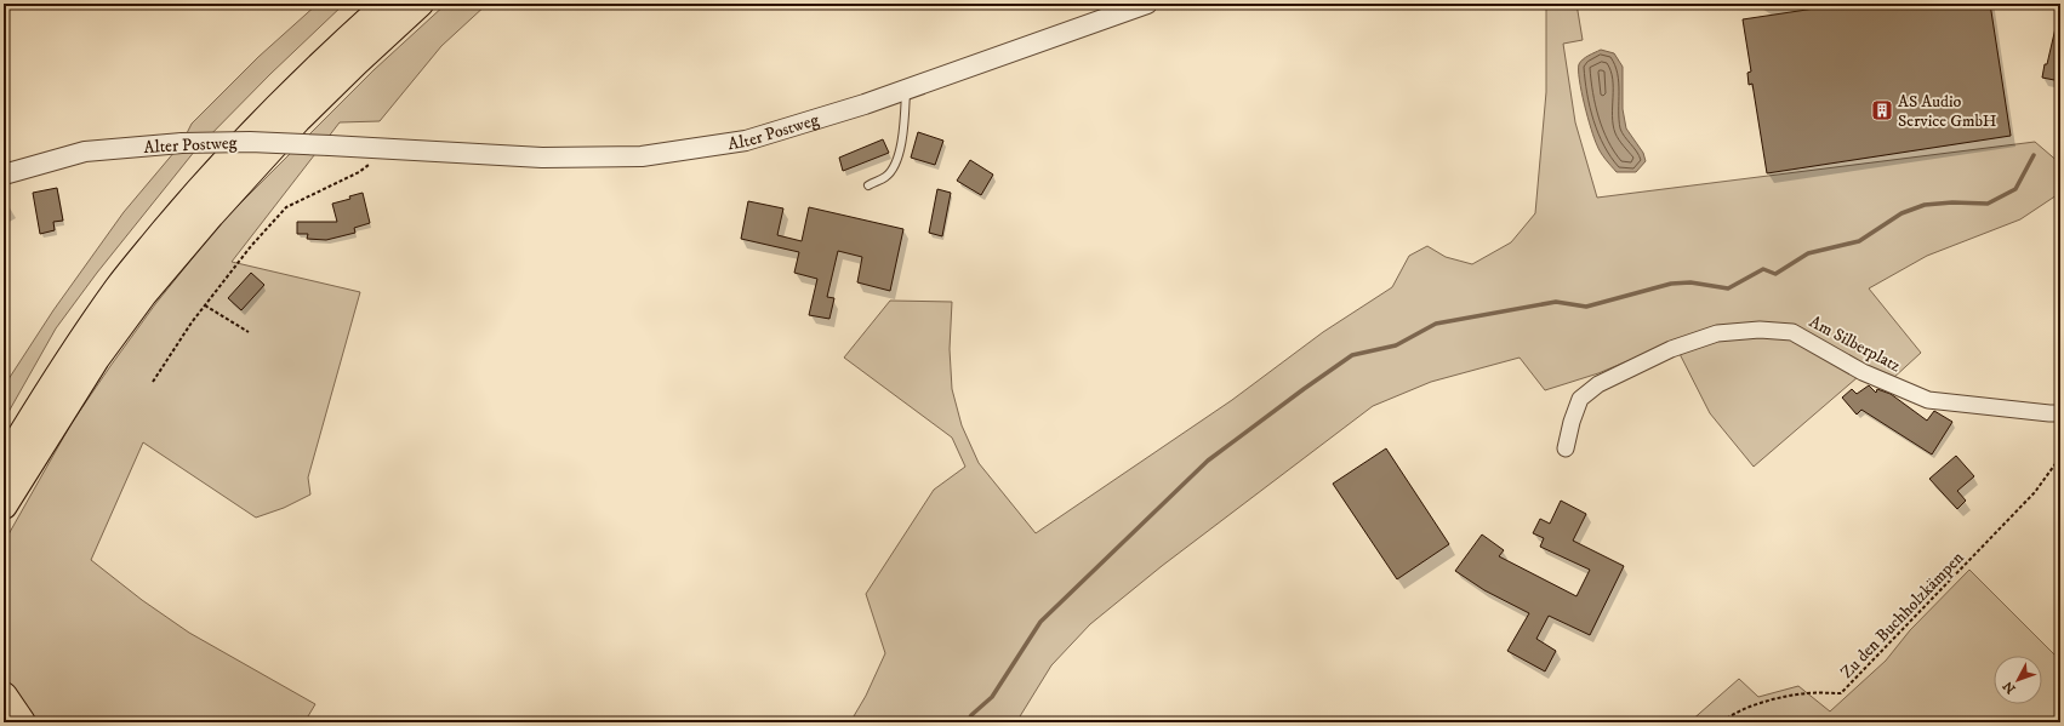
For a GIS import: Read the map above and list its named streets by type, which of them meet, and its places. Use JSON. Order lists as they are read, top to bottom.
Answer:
{
  "streets": {
    "street": ["Alter Postweg", "Am Silberplatz"],
    "path": ["Zu den Buchholzkämpen"]
  },
  "places": {
    "building": ["AS Audio Service GmbH"]
  },
  "north": "bottom left"
}
